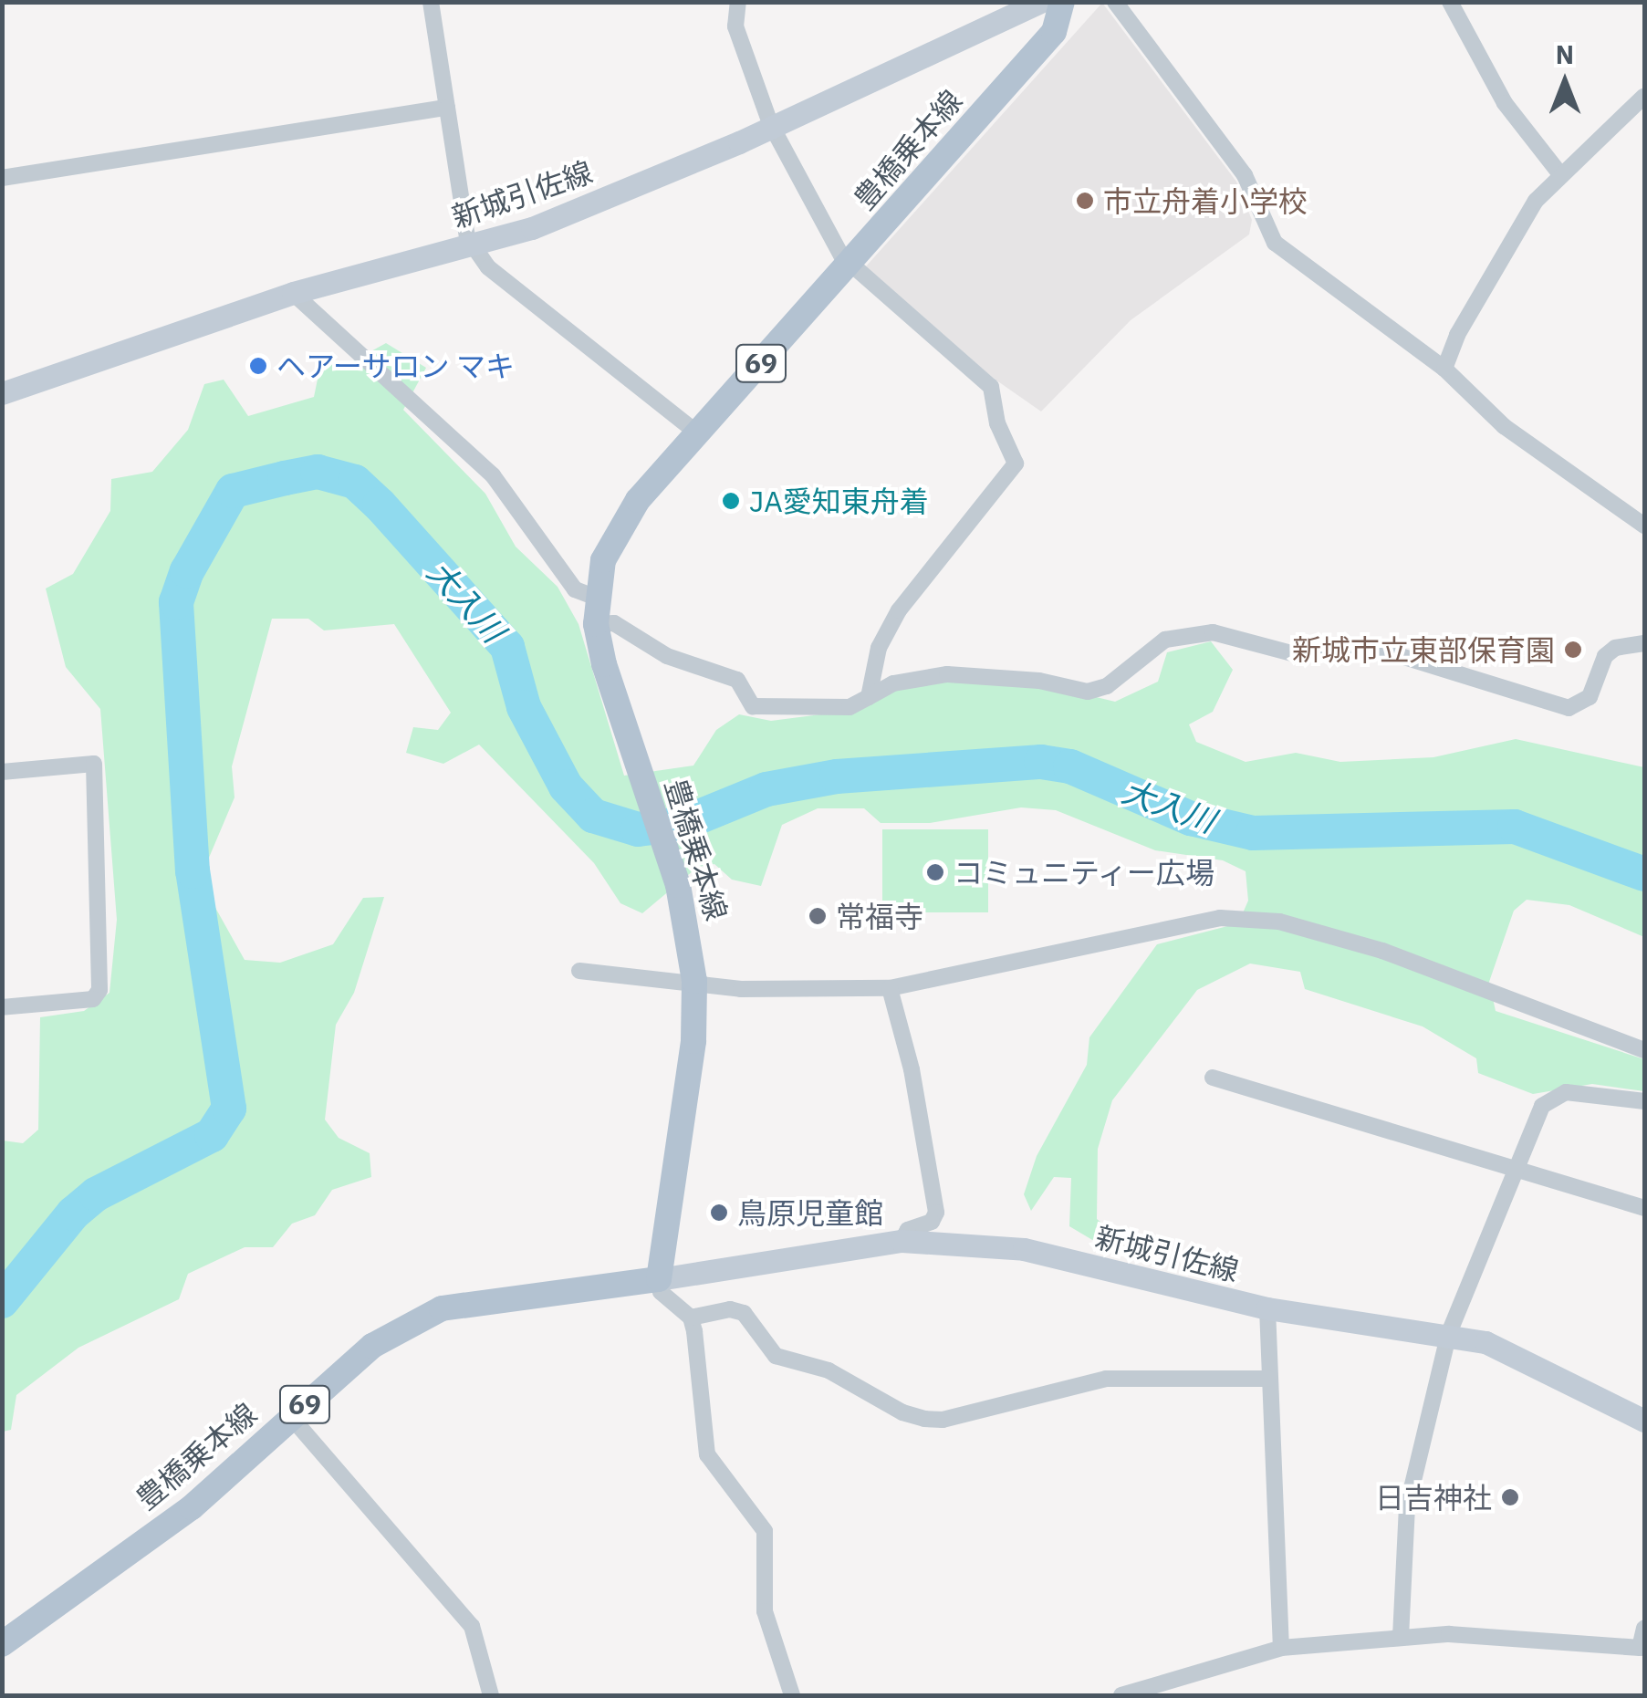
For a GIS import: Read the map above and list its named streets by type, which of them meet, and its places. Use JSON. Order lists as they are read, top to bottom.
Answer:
{
  "streets": {
    "main road": ["豊橋乗本線", "新城引佐線", "69"]
  },
  "crossings": [
    ["豊橋乗本線", "新城引佐線"]
  ],
  "water": ["大入川"],
  "places": [
    "市立舟着小学校",
    "ヘアーサロン マキ",
    "JA愛知東舟着",
    "新城市立東部保育園",
    "コミュニティー広場",
    "常福寺",
    "鳥原児童館",
    "日吉神社"
  ],
  "north": "top"
}
